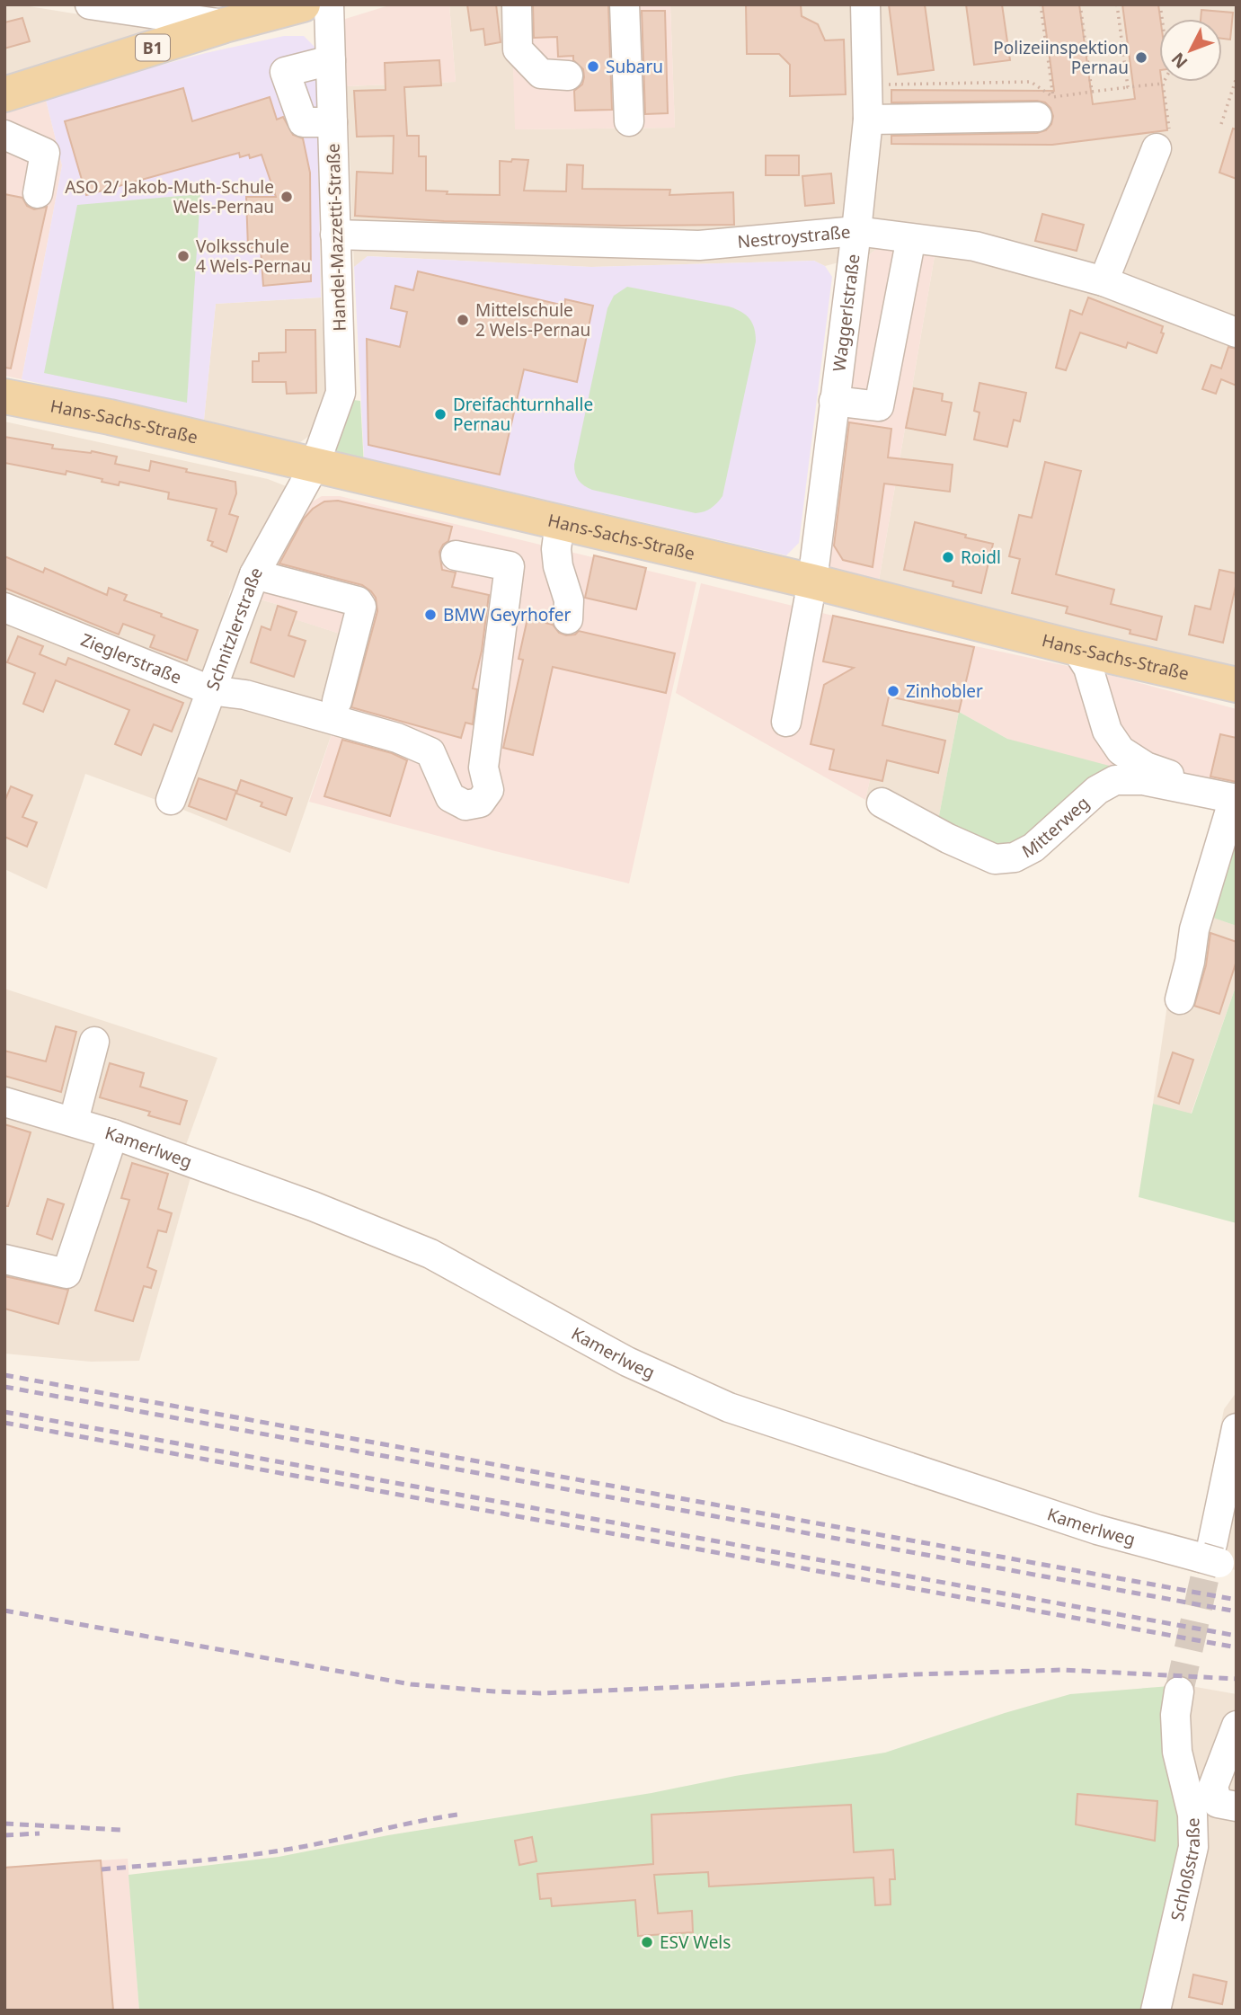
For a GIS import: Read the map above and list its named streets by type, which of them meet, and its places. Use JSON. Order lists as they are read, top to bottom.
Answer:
{
  "streets": {
    "main road": ["B1", "Hans-Sachs-Straße"],
    "street": [
      "Nestroystraße",
      "Handel-Mazzetti-Straße",
      "Waggerlstraße",
      "Schnitzlerstraße",
      "Zieglerstraße",
      "Mitterweg",
      "Kamerlweg",
      "Schloßstraße"
    ]
  },
  "crossings": [
    ["Nestroystraße", "Handel-Mazzetti-Straße"],
    ["Nestroystraße", "Waggerlstraße"],
    ["Handel-Mazzetti-Straße", "Hans-Sachs-Straße"],
    ["Handel-Mazzetti-Straße", "Schnitzlerstraße"],
    ["Waggerlstraße", "Hans-Sachs-Straße"],
    ["Hans-Sachs-Straße", "Schnitzlerstraße"],
    ["Schnitzlerstraße", "Zieglerstraße"]
  ],
  "places": [
    "Polizeiinspektion Pernau",
    "Subaru",
    "ASO 2/ Jakob-Muth-Schule Wels-Pernau",
    "Volksschule 4 Wels-Pernau",
    "Mittelschule 2 Wels-Pernau",
    "Dreifachturnhalle Pernau",
    "Roidl",
    "BMW Geyrhofer",
    "Zinhobler",
    "ESV Wels"
  ],
  "north": "bottom left"
}
